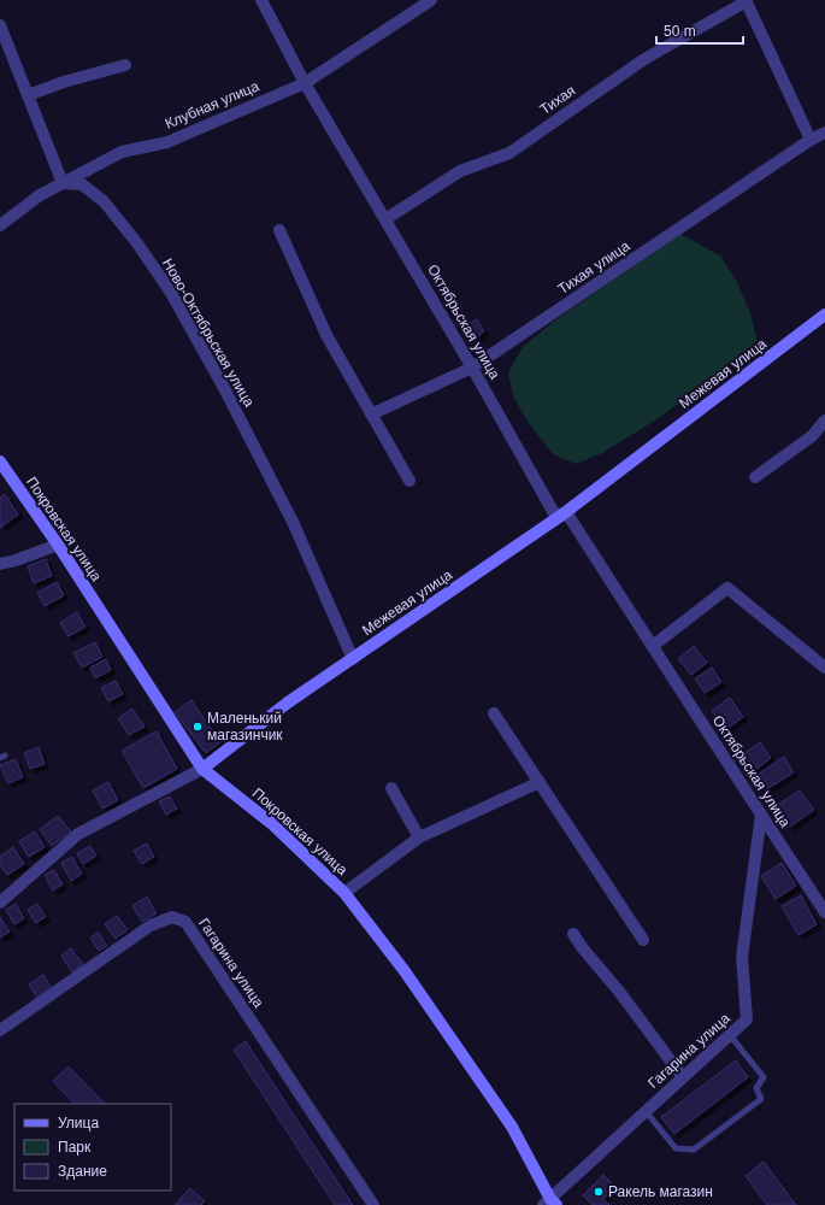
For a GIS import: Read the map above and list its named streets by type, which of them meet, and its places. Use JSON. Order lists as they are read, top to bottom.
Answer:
{
  "streets": {
    "street": [
      "Тихая",
      "Клубная улица",
      "Тихая улица",
      "Октябрьская улица",
      "Ново-Октябрьская улица",
      "Межевая улица",
      "Покровская улица",
      "Гагарина улица"
    ]
  },
  "crossings": [
    ["Тихая", "Тихая улица"],
    ["Тихая", "Октябрьская улица"],
    ["Клубная улица", "Октябрьская улица"],
    ["Клубная улица", "Ново-Октябрьская улица"],
    ["Тихая улица", "Октябрьская улица"],
    ["Октябрьская улица", "Межевая улица"],
    ["Октябрьская улица", "Гагарина улица"],
    ["Ново-Октябрьская улица", "Межевая улица"],
    ["Межевая улица", "Покровская улица"],
    ["Покровская улица", "Гагарина улица"]
  ],
  "places": ["Маленький магазинчик", "Ракель магазин"],
  "legend": ["Улица", "Парк", "Здание"],
  "scale_bar": "50 m"
}
